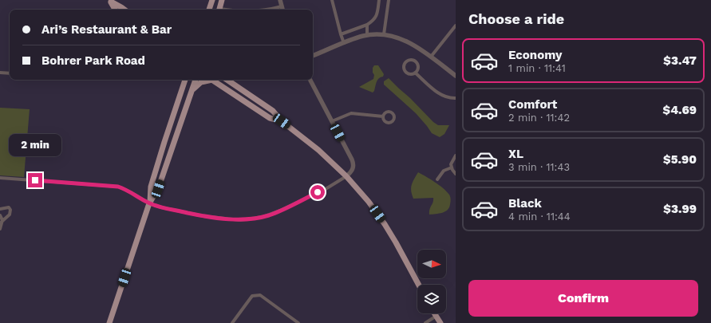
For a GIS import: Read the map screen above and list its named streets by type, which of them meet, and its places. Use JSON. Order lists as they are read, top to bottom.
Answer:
{
  "north": "right",
  "page": {
    "heading": "Choose a ride",
    "banner": ["Ari’s Restaurant & Bar", "Bohrer Park Road"],
    "list": [
      {
        "name": "Economy",
        "note": "1 min · 11:41",
        "value": "$3.47"
      },
      {
        "name": "Comfort",
        "note": "2 min · 11:42",
        "value": "$4.69"
      },
      {
        "name": "XL",
        "note": "3 min · 11:43",
        "value": "$5.90"
      },
      {
        "name": "Black",
        "note": "4 min · 11:44",
        "value": "$3.99"
      }
    ],
    "bubble": "2 min",
    "buttons": "Confirm"
  }
}
